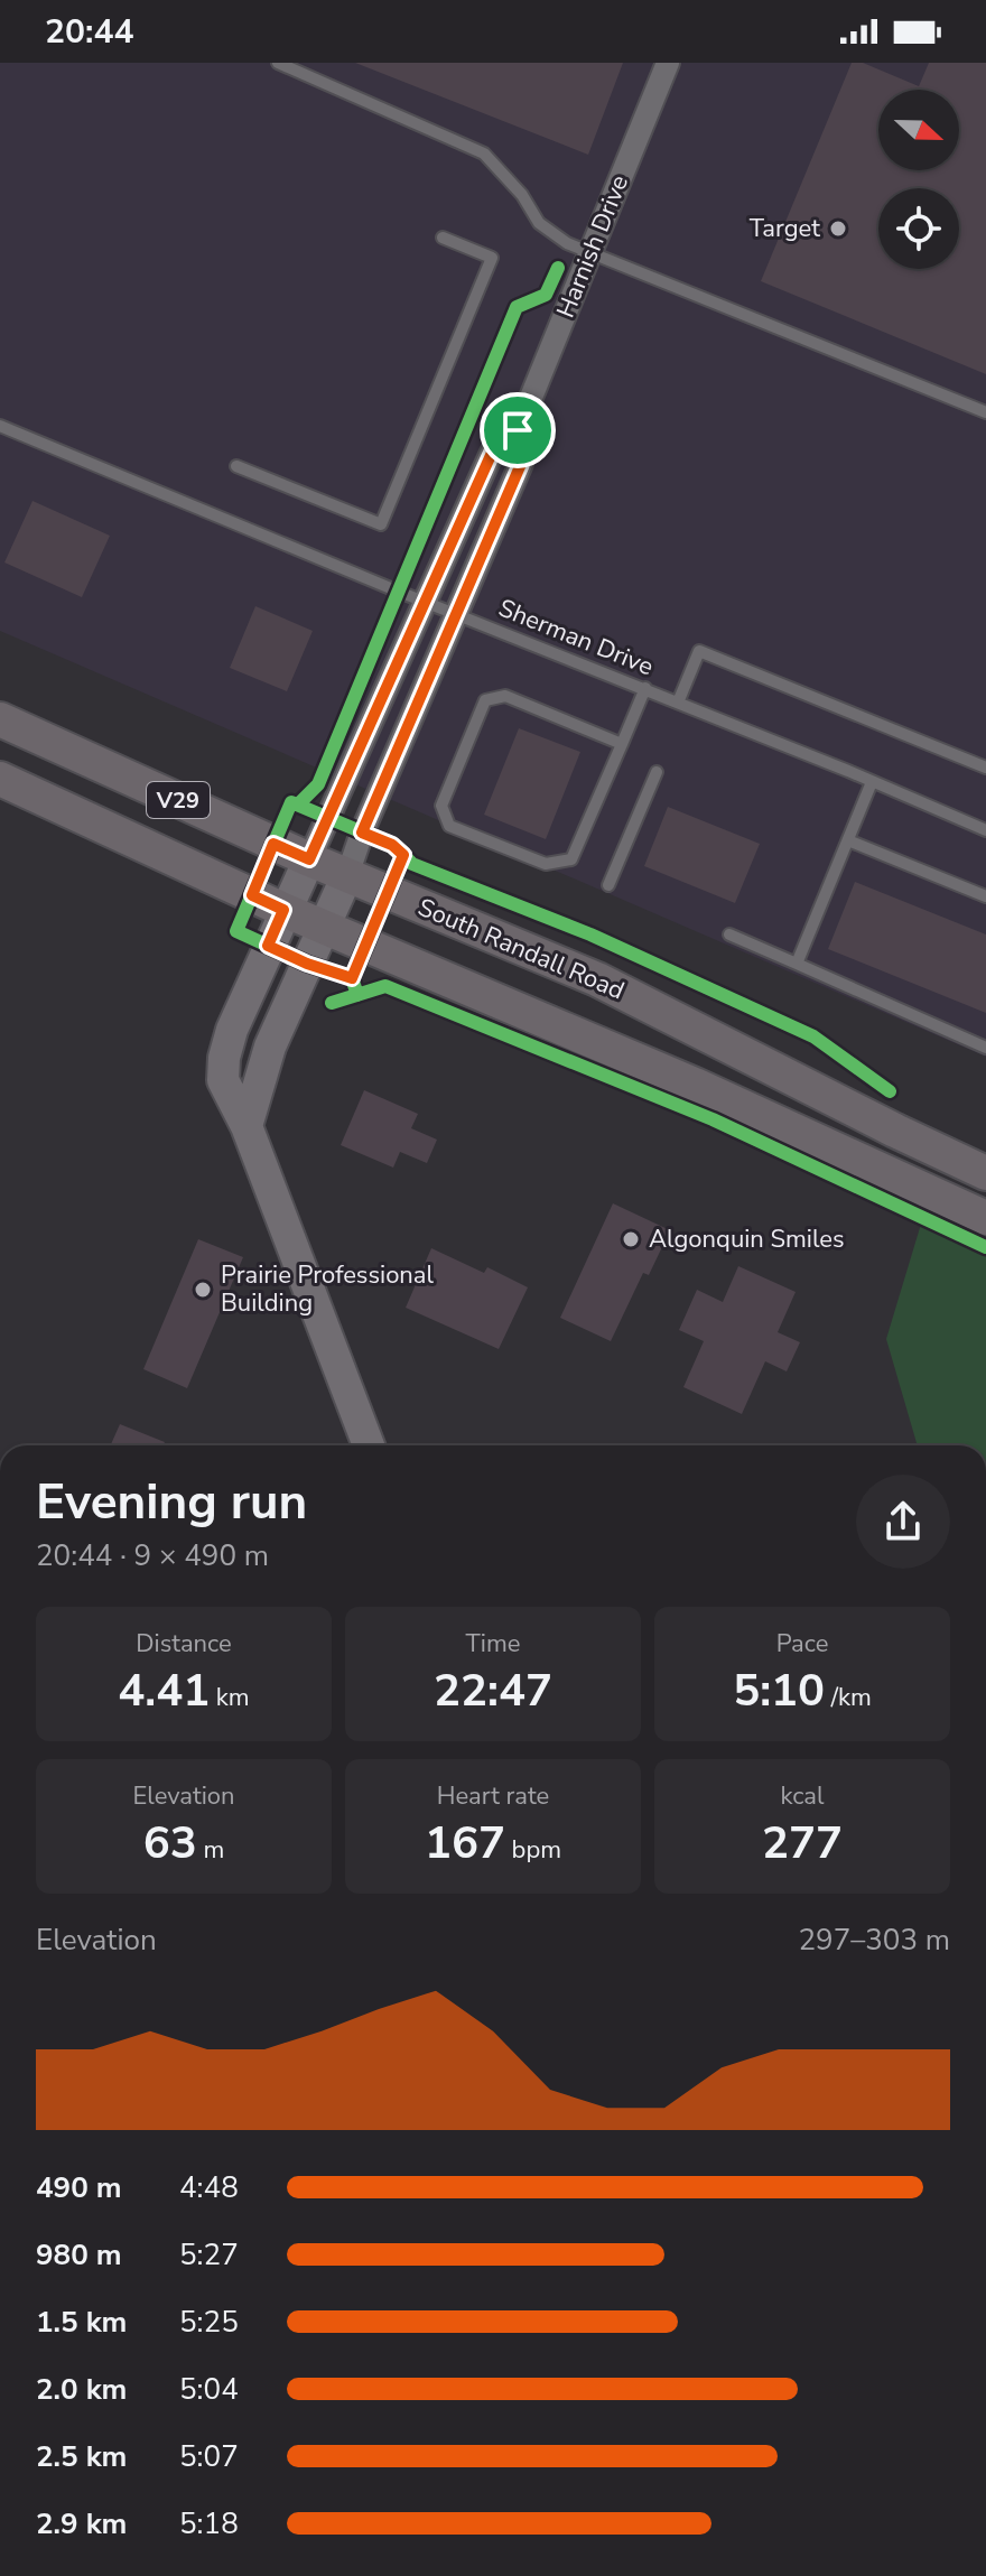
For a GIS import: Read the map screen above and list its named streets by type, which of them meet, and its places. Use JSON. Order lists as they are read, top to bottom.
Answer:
{
  "streets": {
    "main road": ["V29", "South Randall Road"],
    "street": ["Harnish Drive"],
    "lane": ["Sherman Drive"]
  },
  "crossings": [
    ["Harnish Drive", "Sherman Drive"],
    ["Harnish Drive", "V29"],
    ["Harnish Drive", "South Randall Road"]
  ],
  "places": ["Target", "Algonquin Smiles", "Prairie Professional Building"],
  "north": "right",
  "page": {
    "status": "20:44",
    "heading": ["Evening run", "20:44 · 9 × 490 m"],
    "stats": [
      ["Distance", "4.41 km"],
      ["Time", "22:47"],
      ["Pace", "5:10 /km"],
      ["Elevation", "63 m"],
      ["Heart rate", "167 bpm"],
      ["kcal", "277"]
    ],
    "chart": ["Elevation", "297–303 m"],
    "list": [
      {
        "name": "490 m",
        "note": "4:48"
      },
      {
        "name": "980 m",
        "note": "5:27"
      },
      {
        "name": "1.5 km",
        "note": "5:25"
      },
      {
        "name": "2.0 km",
        "note": "5:04"
      },
      {
        "name": "2.5 km",
        "note": "5:07"
      },
      {
        "name": "2.9 km",
        "note": "5:18"
      }
    ]
  }
}
